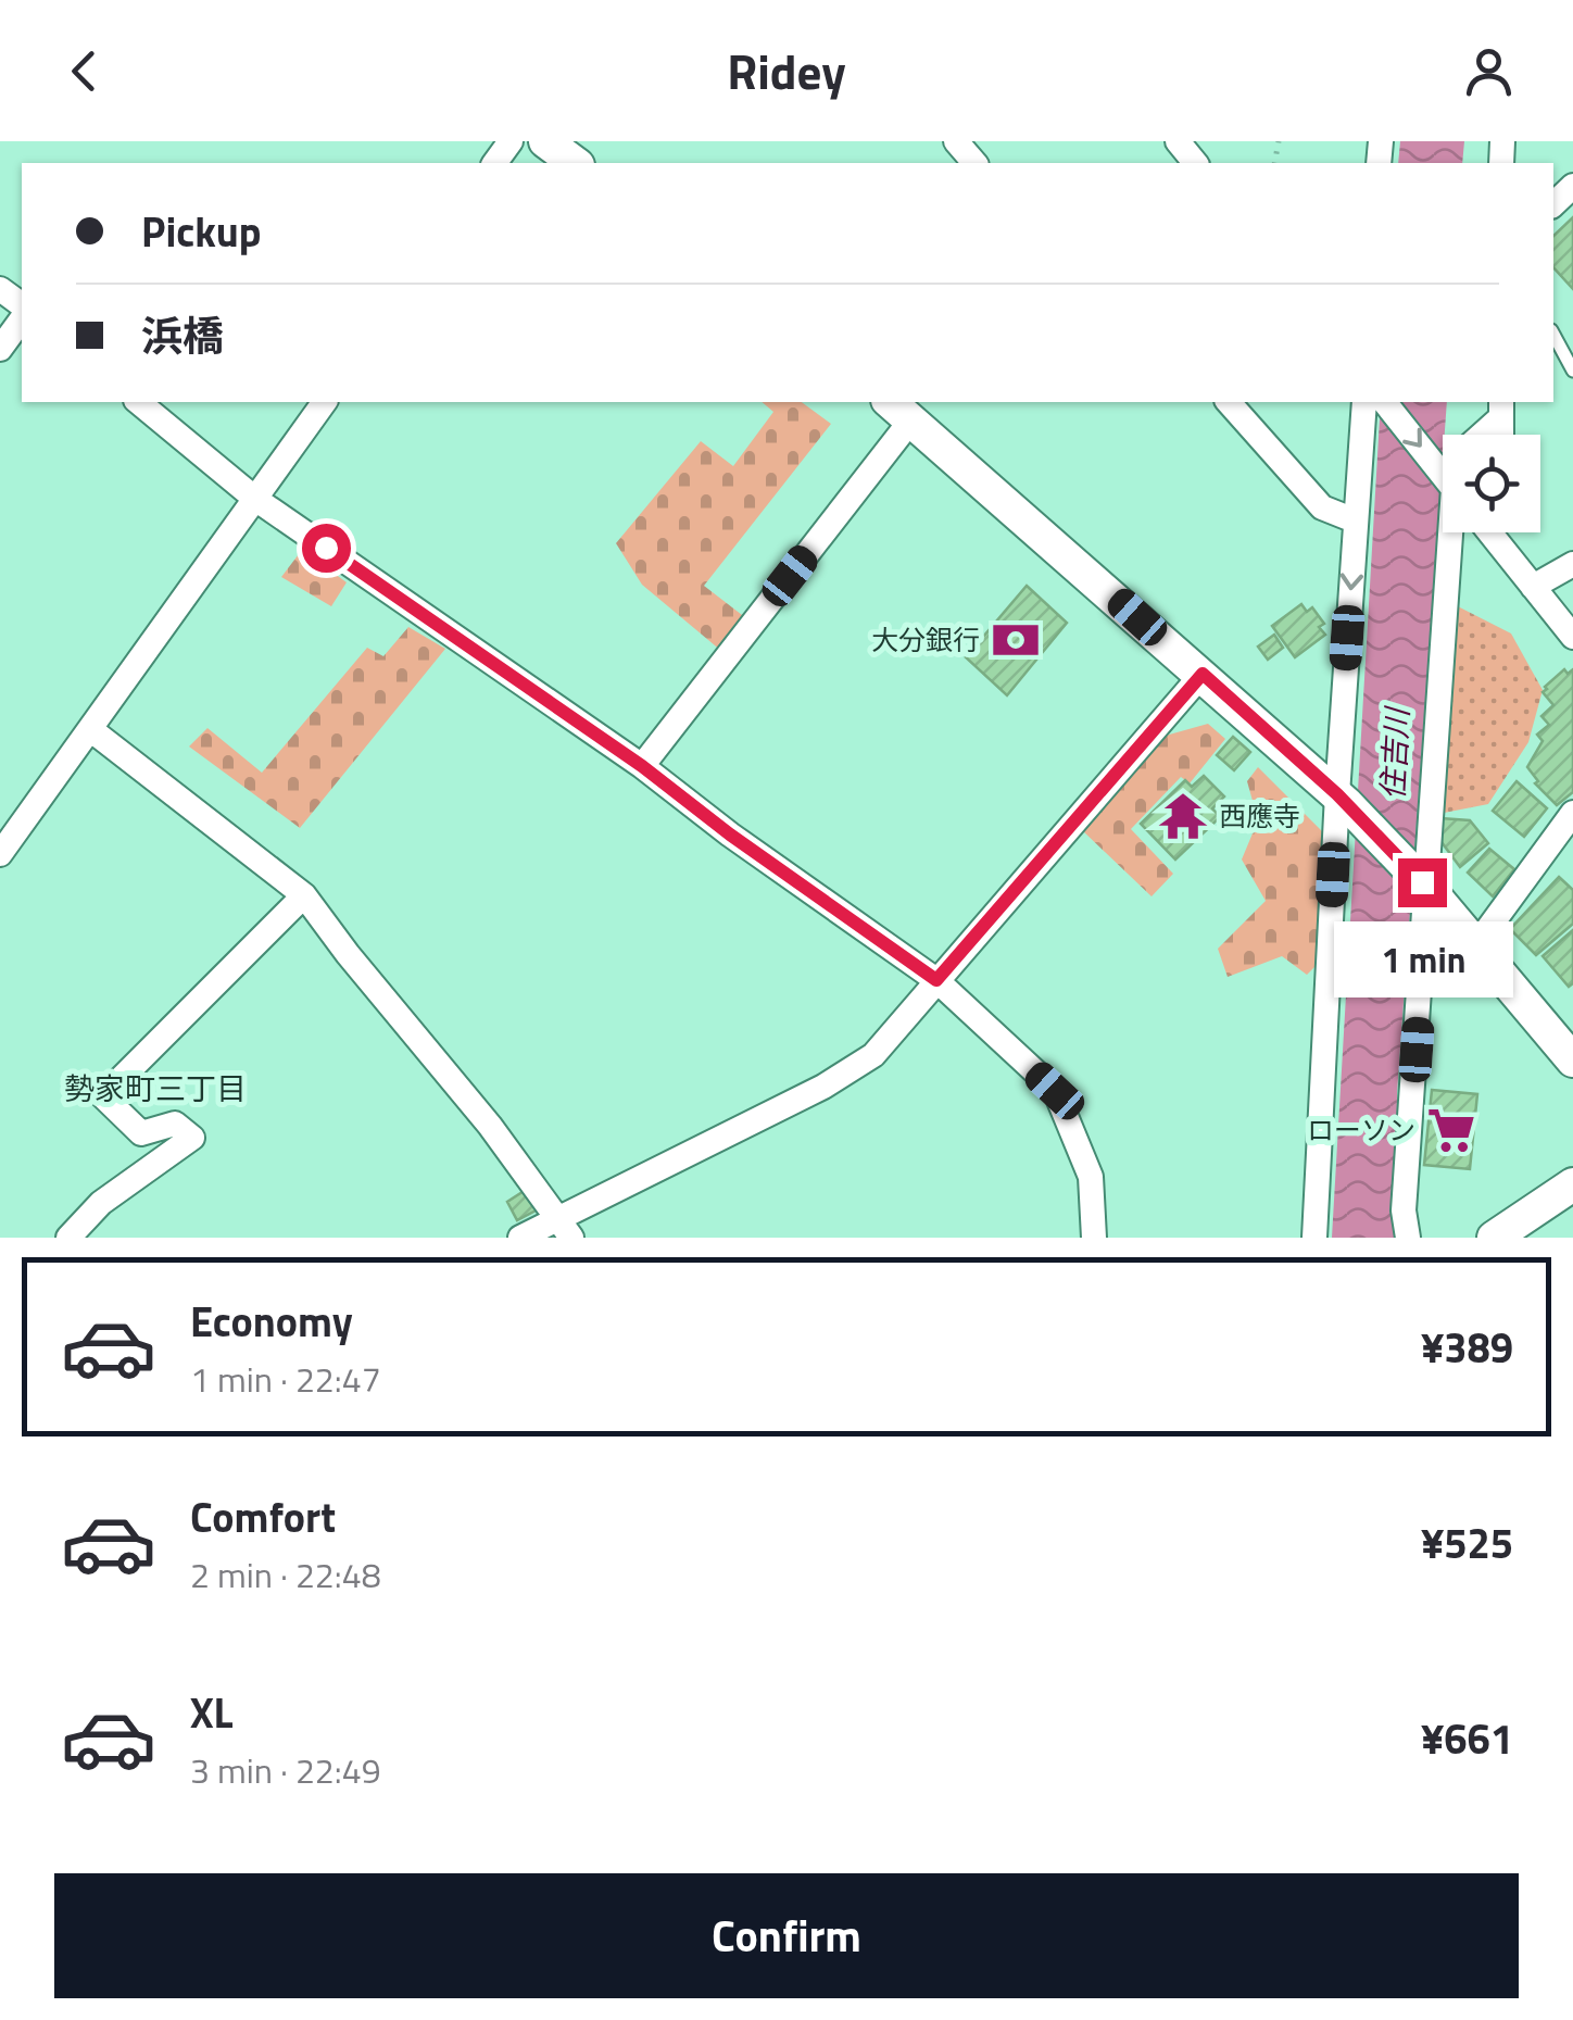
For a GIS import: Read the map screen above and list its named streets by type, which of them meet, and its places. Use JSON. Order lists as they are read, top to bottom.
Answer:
{
  "districts": ["勢家町三丁目"],
  "water": ["住吉川"],
  "places": {
    "bank": ["大分銀行"],
    "temple": ["西應寺"],
    "supermarket": ["ローソン"]
  },
  "page": {
    "header": "Ridey",
    "banner": ["Pickup", "浜橋"],
    "bubble": "1 min",
    "list": [
      {
        "name": "Economy",
        "note": "1 min · 22:47",
        "value": "¥389"
      },
      {
        "name": "Comfort",
        "note": "2 min · 22:48",
        "value": "¥525"
      },
      {
        "name": "XL",
        "note": "3 min · 22:49",
        "value": "¥661"
      }
    ],
    "buttons": "Confirm"
  }
}
